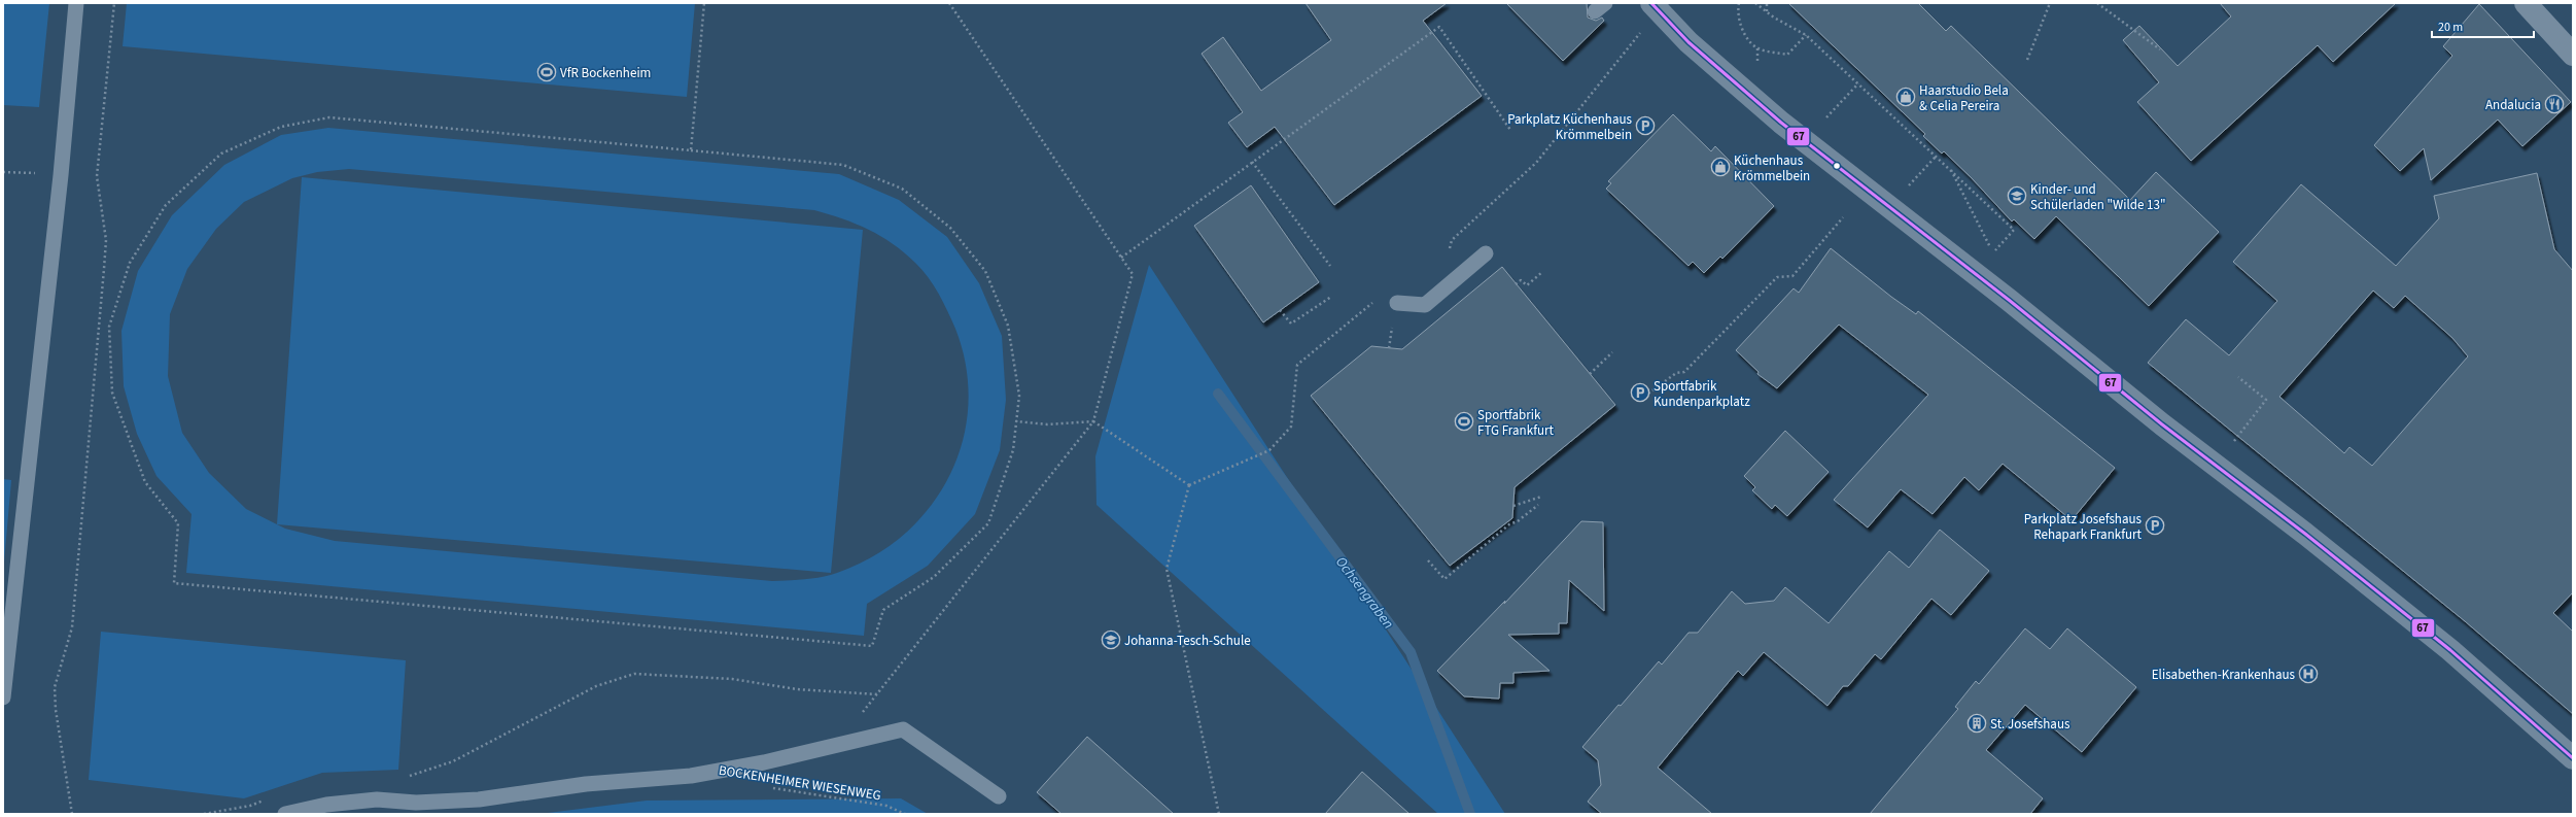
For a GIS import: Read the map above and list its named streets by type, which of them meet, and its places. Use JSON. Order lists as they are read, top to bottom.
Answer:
{
  "streets": {
    "path": ["BOCKENHEIMER WIESENWEG"]
  },
  "water": ["Ochsengraben"],
  "places": {
    "sports": ["VfR Bockenheim", "Sportfabrik FTG Frankfurt"],
    "shop": ["Haarstudio Bela & Celia Pereira", "Küchenhaus Krömmelbein"],
    "restaurant": ["Andalucia"],
    "parking": ["Parkplatz Küchenhaus Krömmelbein", "Sportfabrik Kundenparkplatz", "Parkplatz Josefshaus Rehapark Frankfurt"],
    "school or university": ["Kinder- und Schülerladen \"Wilde 13\"", "Johanna-Tesch-Schule"],
    "hospital": ["Elisabethen-Krankenhaus"],
    "building": ["St. Josefshaus"]
  },
  "lines": ["transit line 67"],
  "scale_bar": "20 m"
}
